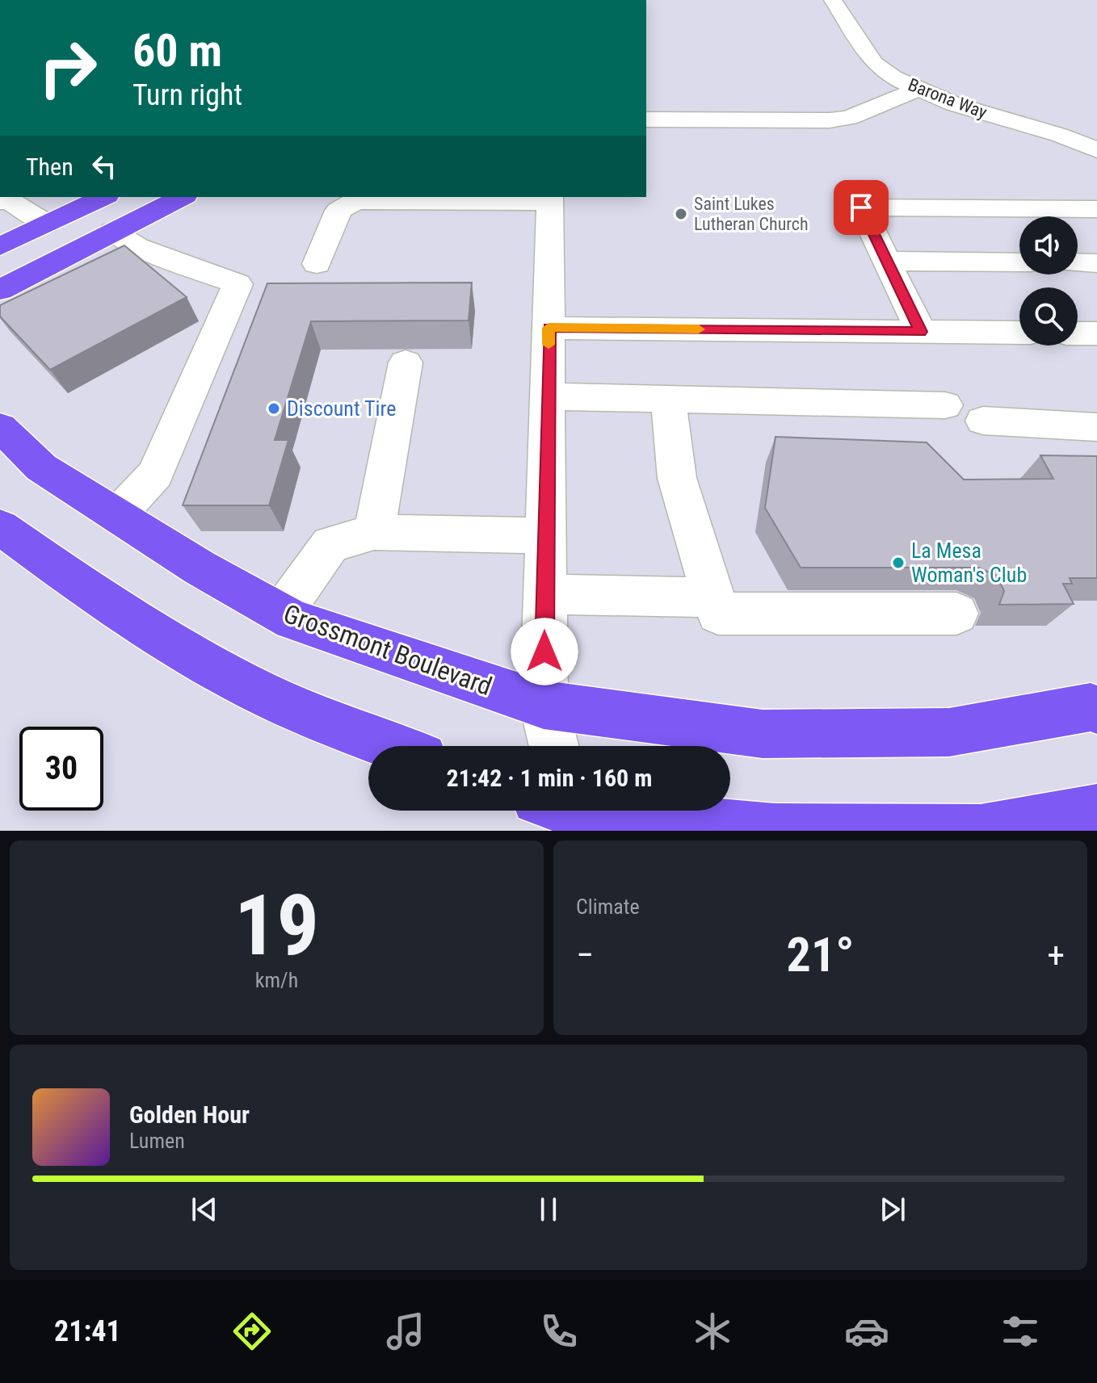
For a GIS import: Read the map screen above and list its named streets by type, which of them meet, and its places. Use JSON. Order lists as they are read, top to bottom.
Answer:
{
  "streets": {
    "main road": ["Grossmont Boulevard"],
    "street": ["Barona Way"]
  },
  "places": ["Saint Lukes Lutheran Church", "Discount Tire", "La Mesa Woman's Club"],
  "page": {
    "turn": ["60 m", "Turn right"],
    "then": "Then",
    "limit": "30",
    "trip": "21:42 · 1 min · 160 m",
    "tile": [
      ["19", "km/h"],
      "Climate"
    ],
    "heat": ["−", "21°", "+"],
    "song": ["Golden Hour", "Lumen"],
    "tabs": "21:41"
  }
}
